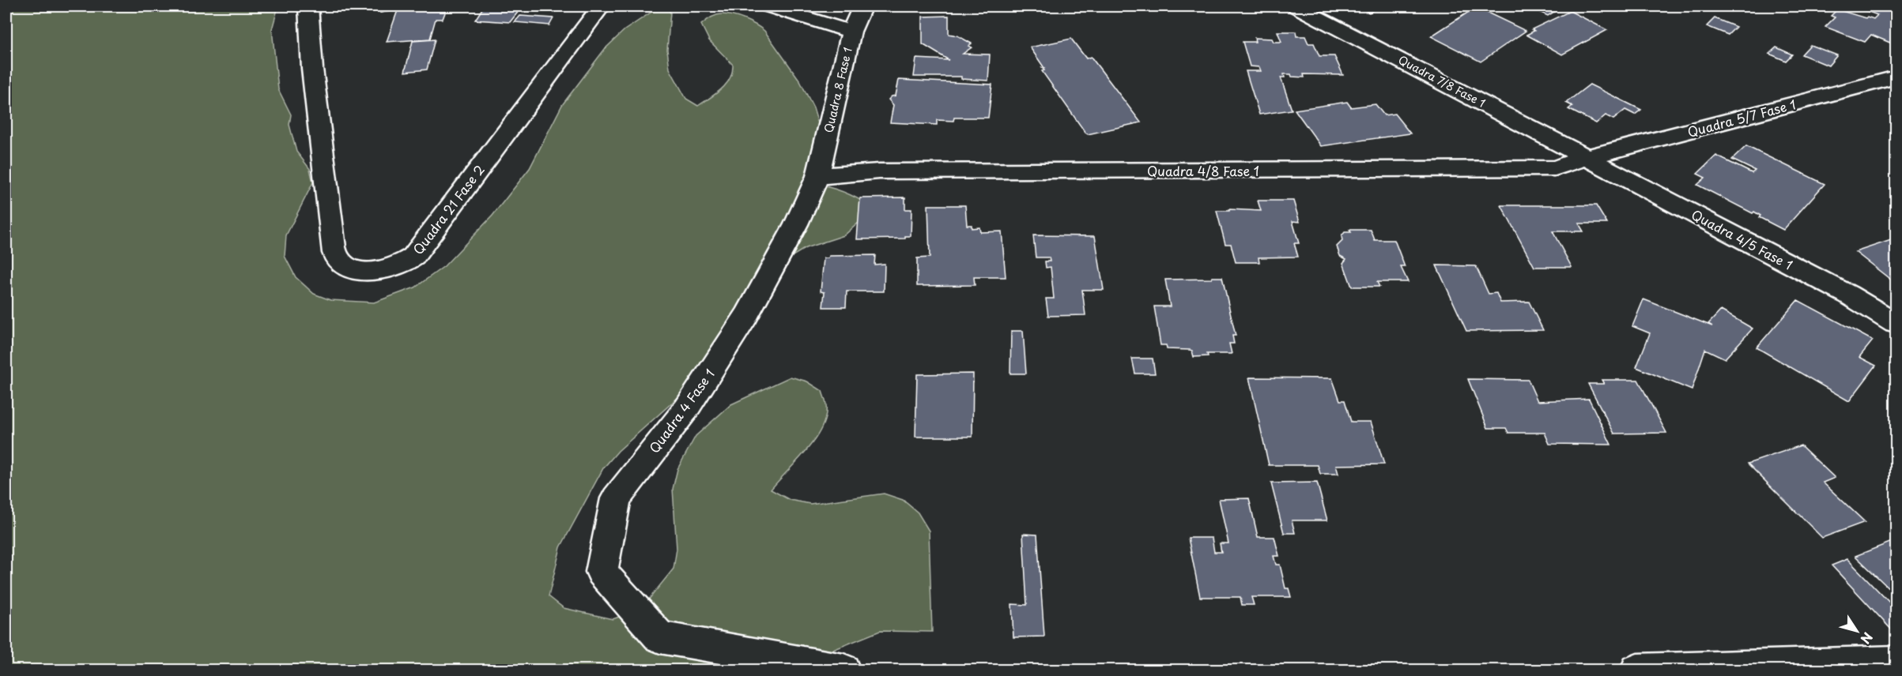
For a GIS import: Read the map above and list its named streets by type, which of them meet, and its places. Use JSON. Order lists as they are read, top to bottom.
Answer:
{
  "streets": {
    "street": [
      "Quadra 7/8 Fase 1",
      "Quadra 8 Fase 1",
      "Quadra 5/7 Fase 1",
      "Quadra 4/8 Fase 1",
      "Quadra 21 Fase 2",
      "Quadra 4/5 Fase 1",
      "Quadra 4 Fase 1"
    ]
  },
  "crossings": [
    ["Quadra 7/8 Fase 1", "Quadra 5/7 Fase 1"],
    ["Quadra 7/8 Fase 1", "Quadra 4/8 Fase 1"],
    ["Quadra 7/8 Fase 1", "Quadra 4/5 Fase 1"],
    ["Quadra 8 Fase 1", "Quadra 4/8 Fase 1"],
    ["Quadra 8 Fase 1", "Quadra 4 Fase 1"],
    ["Quadra 5/7 Fase 1", "Quadra 4/8 Fase 1"],
    ["Quadra 5/7 Fase 1", "Quadra 4/5 Fase 1"],
    ["Quadra 4/8 Fase 1", "Quadra 4/5 Fase 1"],
    ["Quadra 4/8 Fase 1", "Quadra 4 Fase 1"]
  ],
  "north": "bottom right"
}
